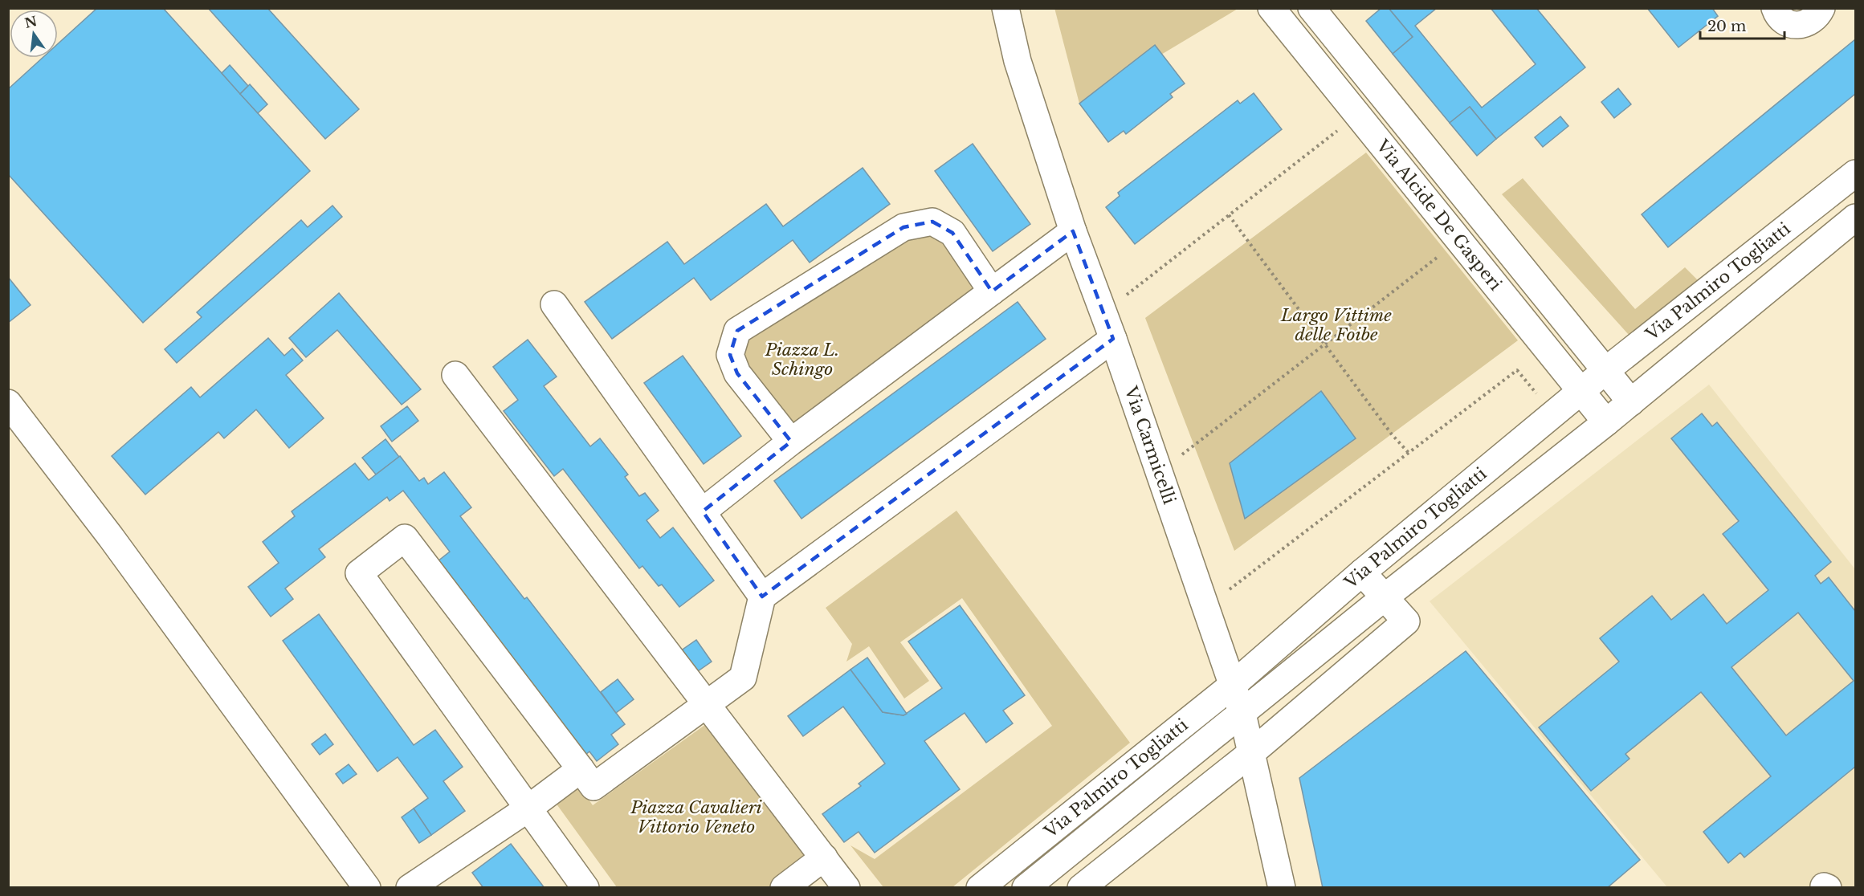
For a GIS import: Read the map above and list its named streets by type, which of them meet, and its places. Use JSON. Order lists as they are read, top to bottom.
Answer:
{
  "streets": {
    "street": ["Via Alcide De Gasperi", "Via Palmiro Togliatti", "Via Carmicelli"]
  },
  "crossings": [
    ["Via Alcide De Gasperi", "Via Palmiro Togliatti"],
    ["Via Palmiro Togliatti", "Via Carmicelli"]
  ],
  "parks": ["Largo Vittime delle Foibe", "Piazza L. Schingo", "Piazza Cavalieri Vittorio Veneto"],
  "scale_bar": "20 m",
  "north": "top"
}
